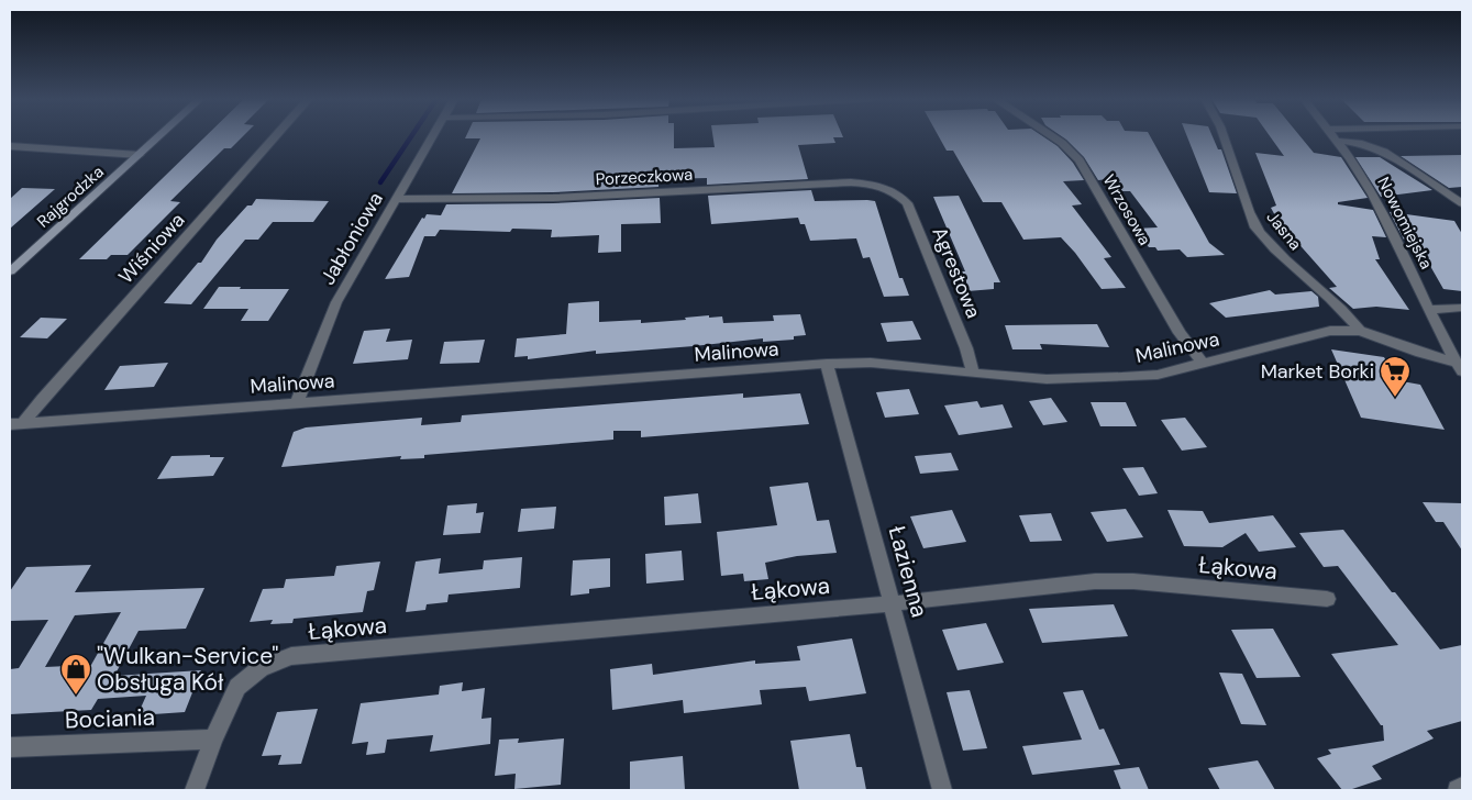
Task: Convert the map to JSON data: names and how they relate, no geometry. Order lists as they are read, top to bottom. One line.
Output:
{"streets":{"street":["Porzeczkowa","Rajgrodzka","Wrzosowa","Nowomiejska","Jasna","Jabłoniowa","Wiśniowa","Agrestowa","Malinowa","Łąkowa","Łazienna","Bociania"]},"crossings":[["Porzeczkowa","Jabłoniowa"],["Porzeczkowa","Agrestowa"],["Wrzosowa","Malinowa"],["Nowomiejska","Malinowa"],["Jasna","Malinowa"],["Jabłoniowa","Malinowa"],["Wiśniowa","Malinowa"],["Agrestowa","Malinowa"],["Malinowa","Łazienna"],["Łąkowa","Łazienna"],["Łąkowa","Bociania"]],"places":{"supermarket":["Market Borki"],"shop":["\"Wulkan-Service\" Obsługa Kół"]}}
